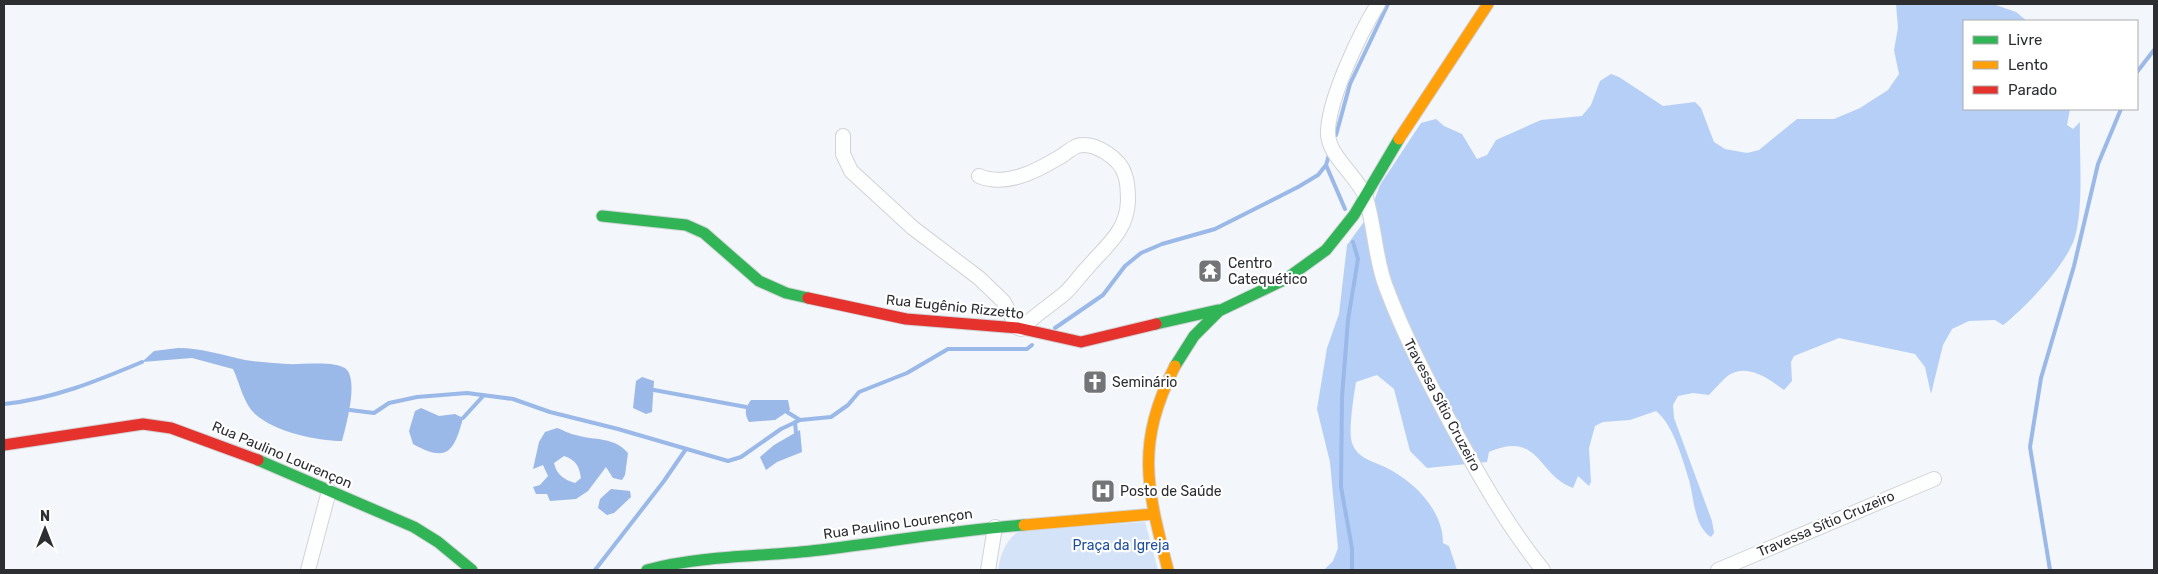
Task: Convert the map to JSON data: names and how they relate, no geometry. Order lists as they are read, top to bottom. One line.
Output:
{"streets":{"street":["Rua Eugênio Rizzetto","Travessa Sítio Cruzeiro","Rua Paulino Lourençon"]},"parks":["Praça da Igreja"],"places":{"temple":["Centro Catequético"],"church":["Seminário"],"hospital":["Posto de Saúde"]},"legend":["Livre","Lento","Parado"],"north":"top"}
